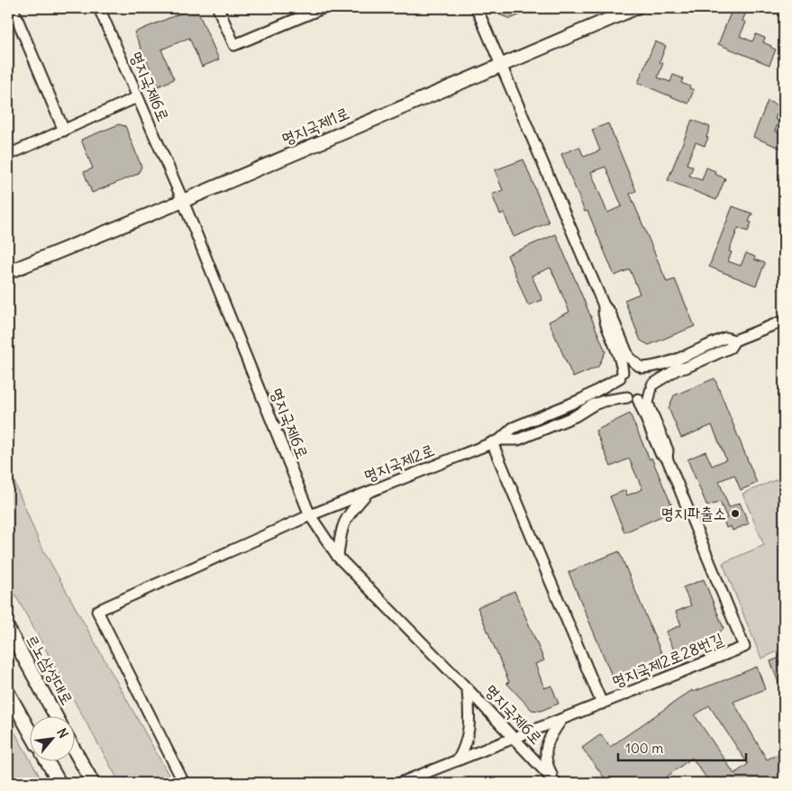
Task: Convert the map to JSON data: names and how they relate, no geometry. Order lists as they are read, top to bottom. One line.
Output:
{"streets":{"main road":["명지국제1로","르노삼성대로"],"street":["명지국제6로","명지국제2로","명지국제2로28번길"]},"crossings":[["명지국제6로","명지국제1로"],["명지국제6로","명지국제2로"],["명지국제6로","명지국제2로28번길"],["명지국제2로","명지국제2로28번길"]],"places":["명지파출소"],"scale_bar":"100 m","north":"top right"}
